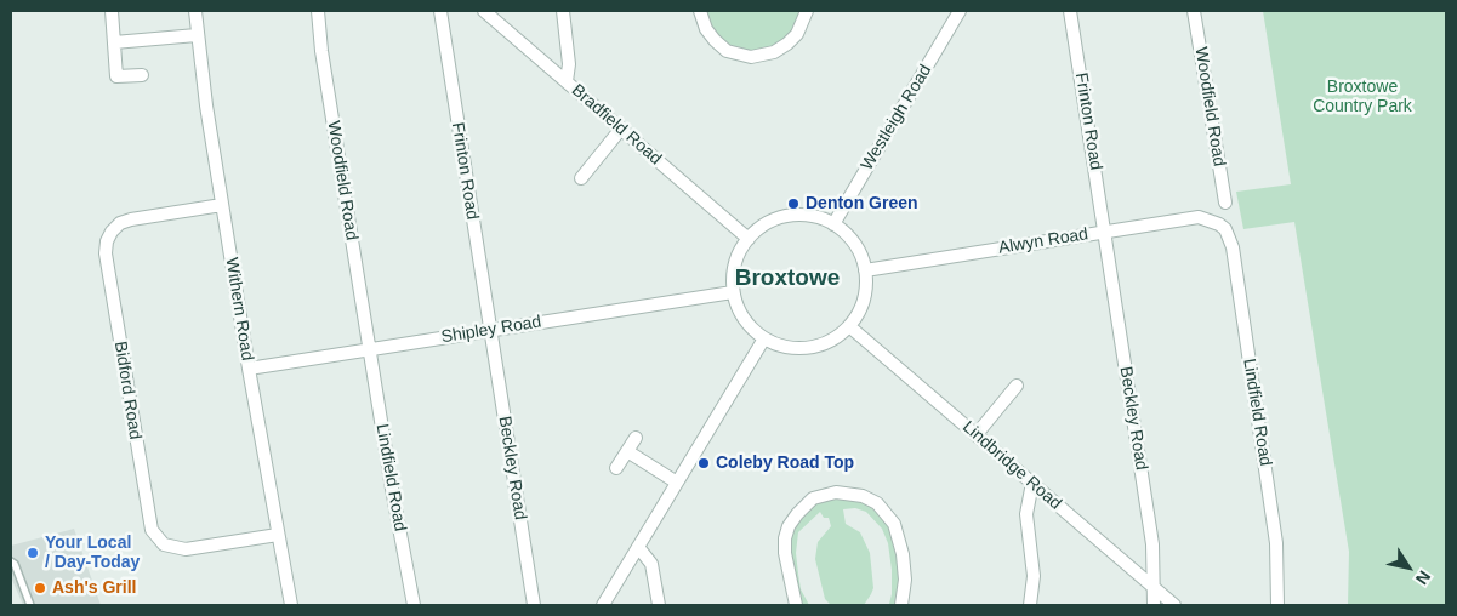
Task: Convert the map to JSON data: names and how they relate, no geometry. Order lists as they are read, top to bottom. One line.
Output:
{"streets":{"street":["Woodfield Road","Westleigh Road","Frinton Road","Bradfield Road","Alwyn Road","Withern Road","Shipley Road","Bidford Road","Lindfield Road","Beckley Road","Lindbridge Road"]},"crossings":[["Woodfield Road","Shipley Road"],["Woodfield Road","Lindfield Road"],["Westleigh Road","Bradfield Road"],["Westleigh Road","Alwyn Road"],["Westleigh Road","Shipley Road"],["Westleigh Road","Lindbridge Road"],["Frinton Road","Alwyn Road"],["Frinton Road","Shipley Road"],["Frinton Road","Beckley Road"],["Bradfield Road","Alwyn Road"],["Bradfield Road","Shipley Road"],["Bradfield Road","Lindbridge Road"],["Alwyn Road","Shipley Road"],["Alwyn Road","Lindfield Road"],["Alwyn Road","Beckley Road"],["Alwyn Road","Lindbridge Road"],["Withern Road","Shipley Road"],["Withern Road","Bidford Road"],["Shipley Road","Lindfield Road"],["Shipley Road","Beckley Road"],["Shipley Road","Lindbridge Road"],["Beckley Road","Lindbridge Road"]],"districts":["Broxtowe"],"parks":["Broxtowe Country Park"],"places":["Denton Green","Coleby Road Top","Your Local / Day-Today","Ash's Grill"],"north":"bottom right"}
